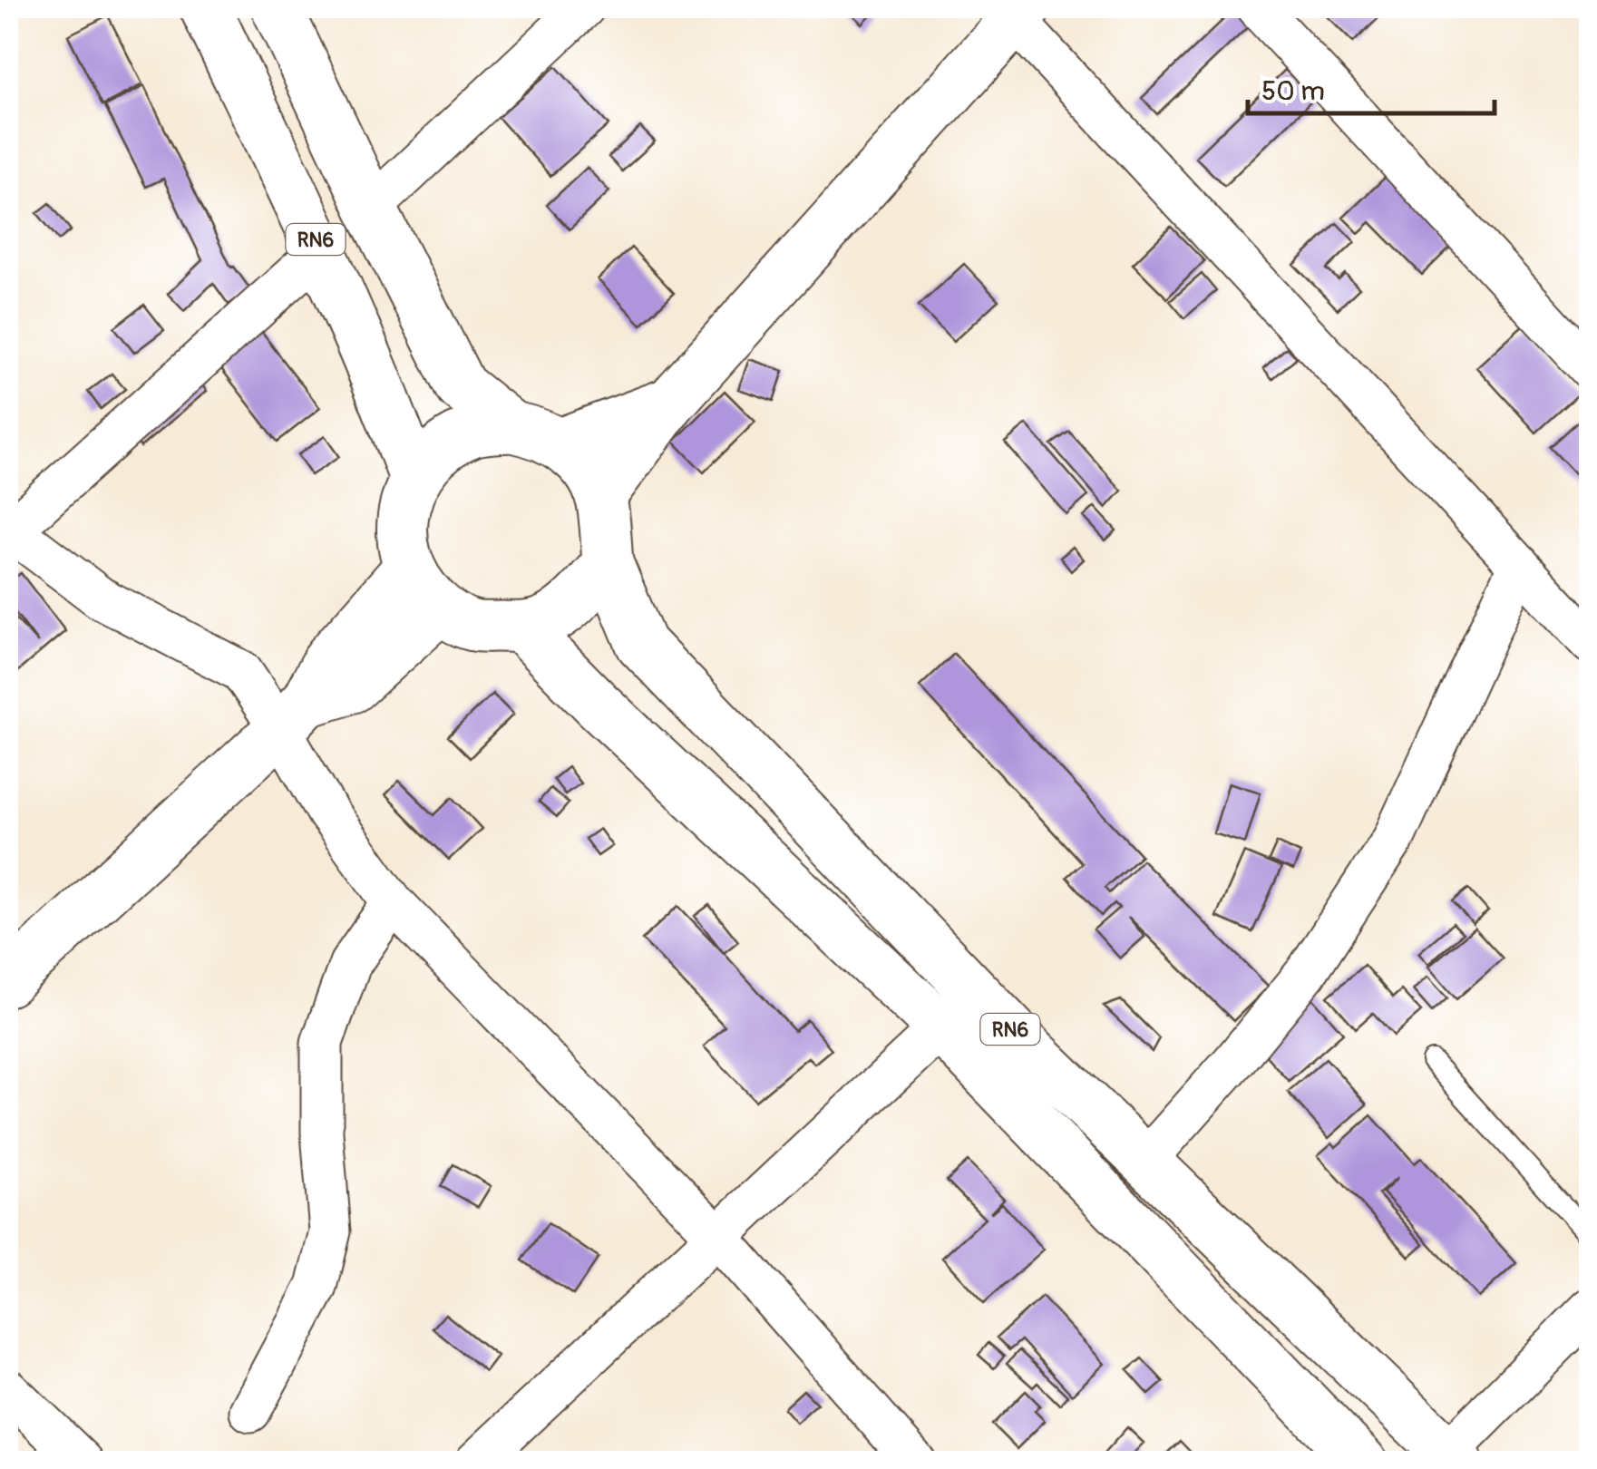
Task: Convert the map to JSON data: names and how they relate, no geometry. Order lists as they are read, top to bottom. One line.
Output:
{"streets":{"main road":["RN6"]},"scale_bar":"50 m"}
